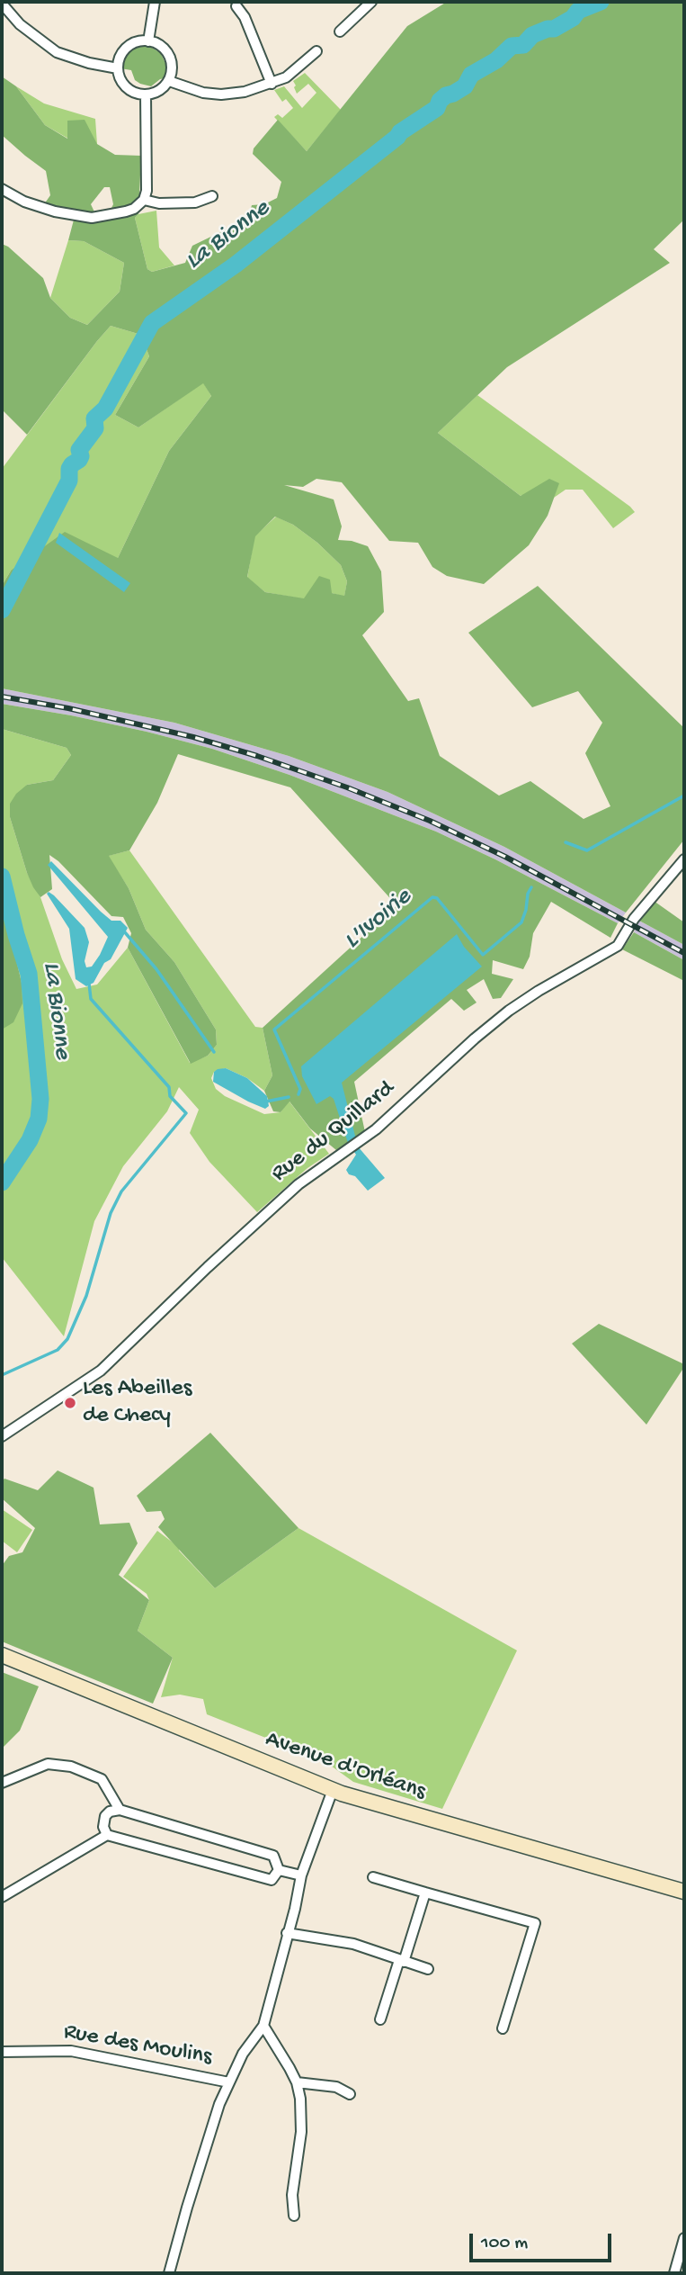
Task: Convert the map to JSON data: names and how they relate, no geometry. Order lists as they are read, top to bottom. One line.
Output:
{"streets":{"main road":["Avenue d'Orléans"],"street":["Rue du Quillard","Rue des Moulins"]},"water":["La Bionne","L'Ivoirie"],"places":["Les Abeilles de Checy"],"scale_bar":"100 m"}
